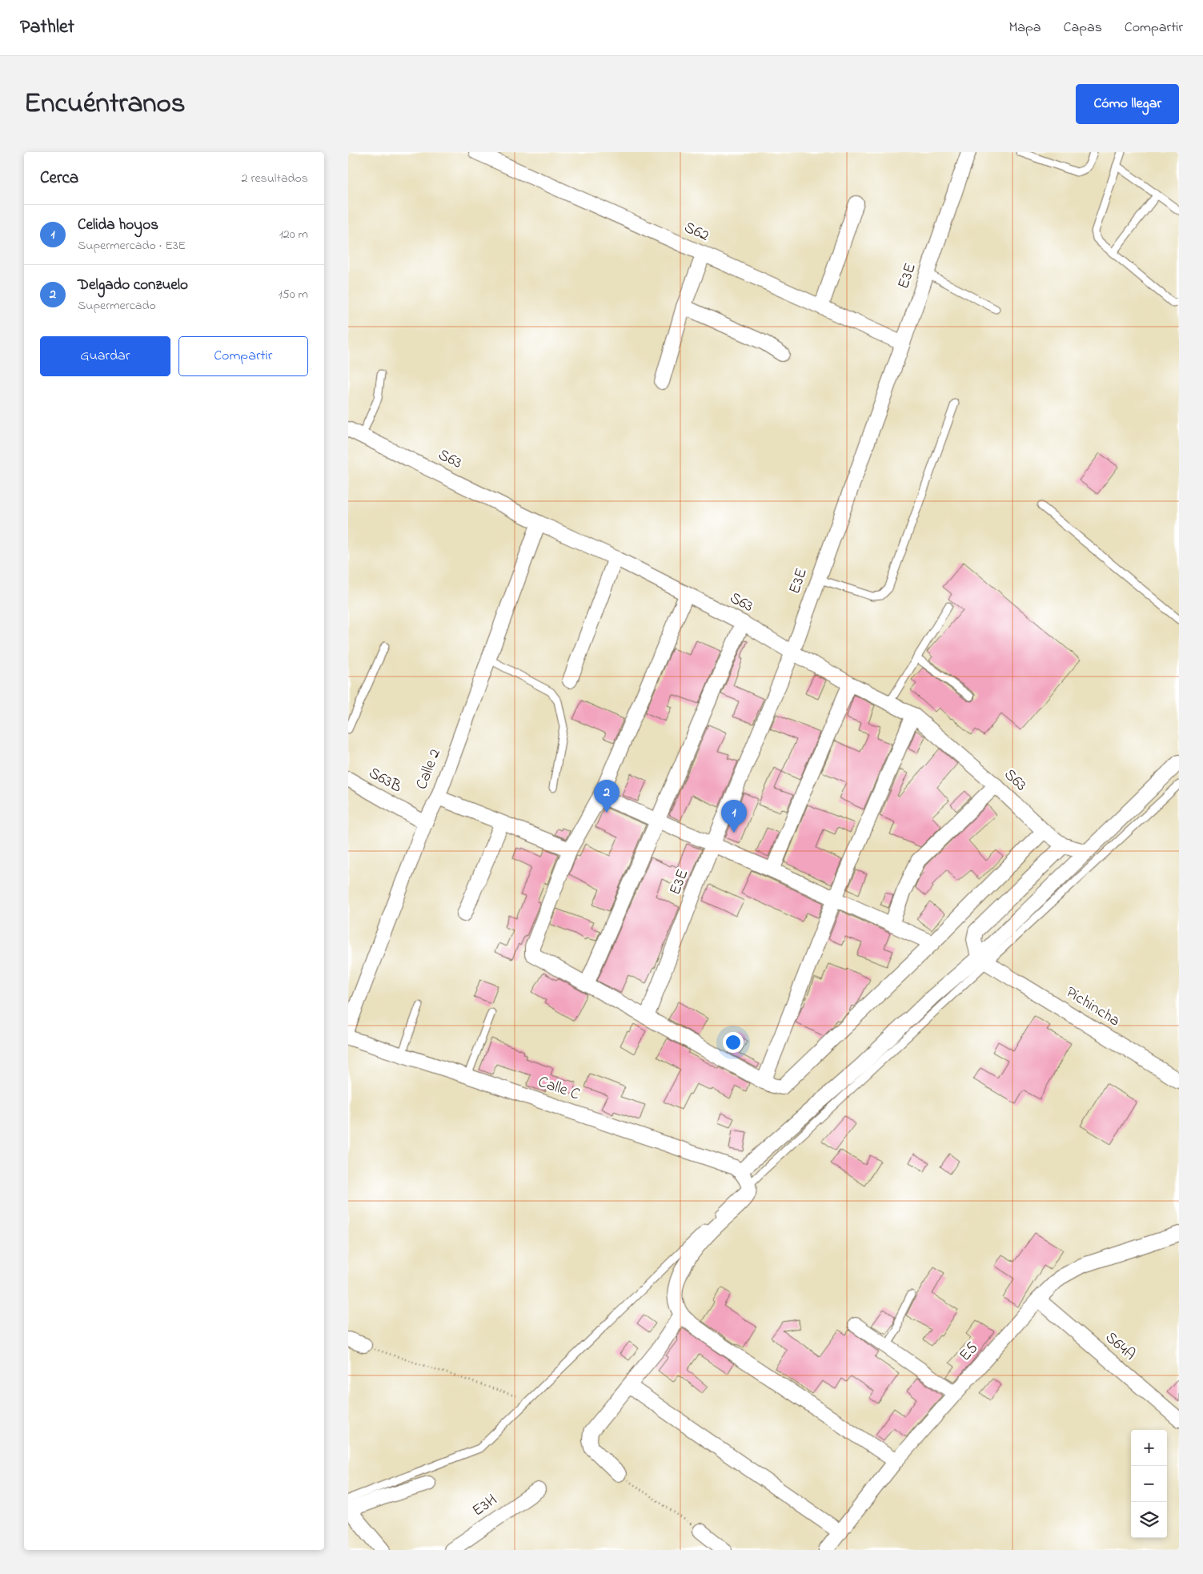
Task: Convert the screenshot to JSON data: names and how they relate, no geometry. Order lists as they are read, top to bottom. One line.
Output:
{"streets":{"street":["S62","E3E","S63","Calle 2","S63B","Pichincha","Calle C","S64A","E5","E3H"]},"crossings":[["S62","E3E"],["E3E","S63"],["S63","Calle 2"],["Calle 2","S63B"],["S64A","E5"]],"page":{"header":"Pathlet","nav":["Mapa","Capas","Compartir"],"title":"Encuéntranos","buttons":["Cómo llegar",["Guardar","Compartir"]],"heading":["Cerca","2 resultados"],"list":[{"mark":"1","name":"Celida hoyos","note":"Supermercado · E3E","value":"120 m"},{"mark":"2","name":"Delgado conzuelo","note":"Supermercado","value":"150 m"}],"pins":["2","1"],"map_buttons":["+","−"]}}
